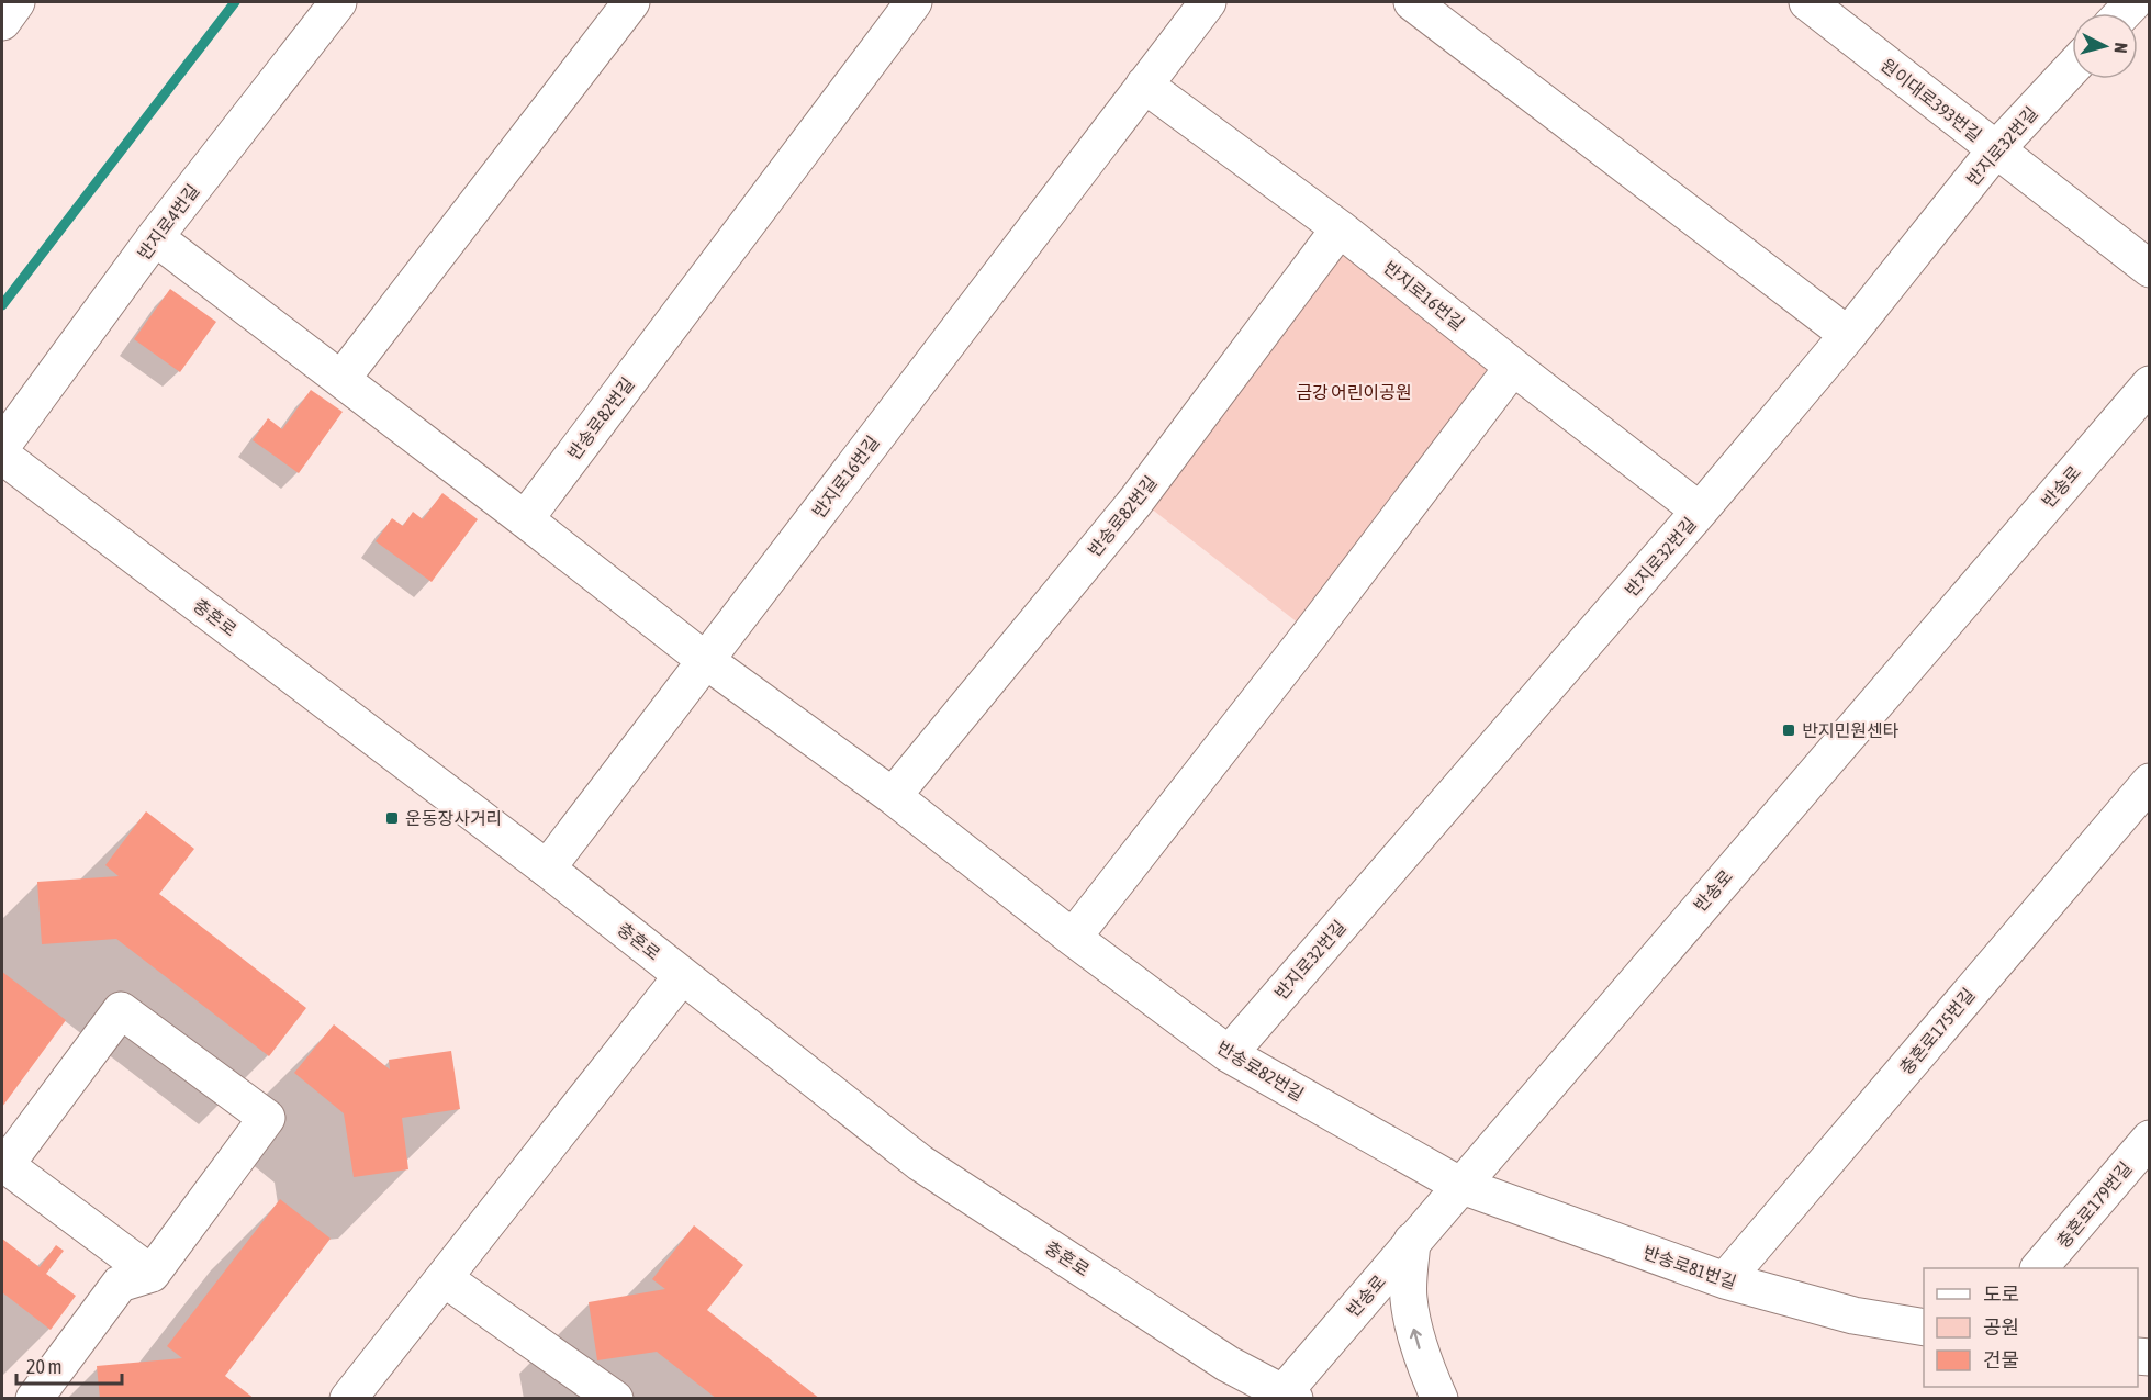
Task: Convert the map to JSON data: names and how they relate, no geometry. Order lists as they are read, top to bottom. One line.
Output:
{"streets":{"street":["원이대로393번길","반지로32번길","반지로4번길","반지로16번길","반송로82번길","반송로","충혼로","충혼로175번길","충혼로179번길","반송로81번길"]},"crossings":[["원이대로393번길","반지로32번길"],["반지로32번길","반지로16번길"],["반지로32번길","반송로82번길"],["반지로4번길","반송로82번길"],["반지로16번길","반송로82번길"],["반지로16번길","충혼로"],["반송로82번길","반송로"],["반송로82번길","반송로81번길"],["반송로","충혼로"],["반송로","반송로81번길"],["충혼로175번길","반송로81번길"]],"parks":["금강 어린이공원"],"places":{"transit":["반지민원센타","운동장사거리"]},"legend":["도로","공원","건물"],"scale_bar":"20 m","north":"right"}
